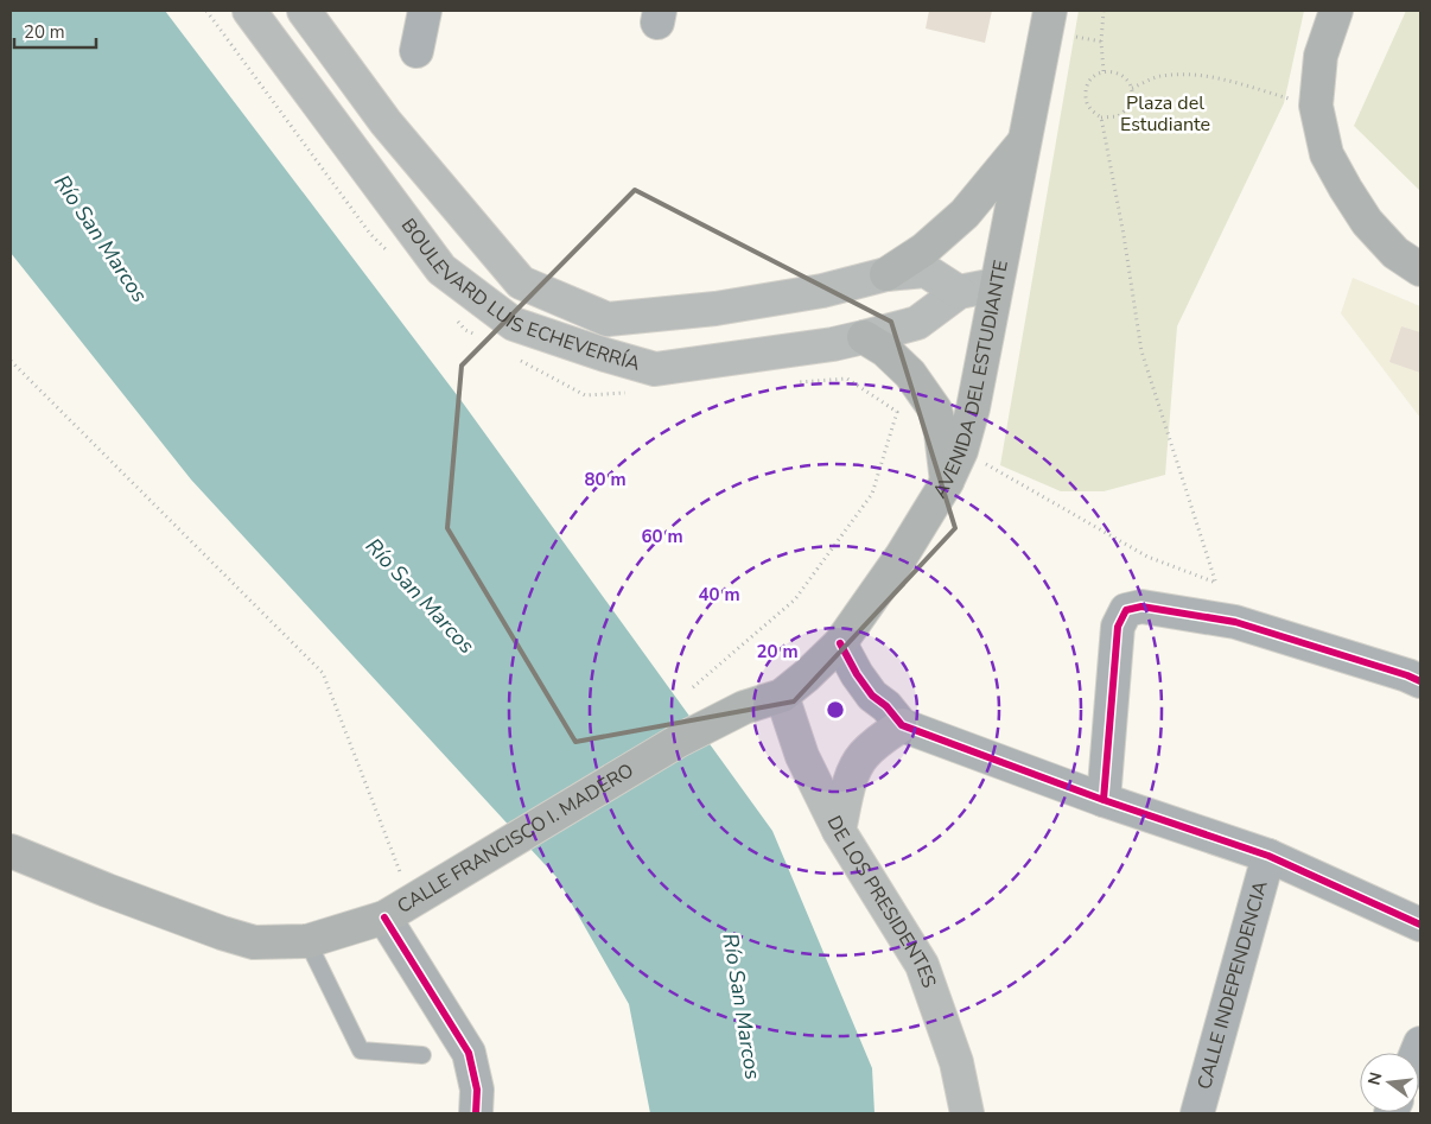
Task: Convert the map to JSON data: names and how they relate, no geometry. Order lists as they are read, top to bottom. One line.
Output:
{"streets":{"main road":["BOULEVARD LUIS ECHEVERRÍA","AVENIDA DEL ESTUDIANTE","CALLE FRANCISCO I. MADERO","DE LOS PRESIDENTES"],"street":["CALLE INDEPENDENCIA"]},"crossings":[["BOULEVARD LUIS ECHEVERRÍA","AVENIDA DEL ESTUDIANTE"],["AVENIDA DEL ESTUDIANTE","CALLE FRANCISCO I. MADERO"],["AVENIDA DEL ESTUDIANTE","DE LOS PRESIDENTES"],["CALLE FRANCISCO I. MADERO","DE LOS PRESIDENTES"]],"water":["Río San Marcos"],"parks":["Plaza del Estudiante"],"scale_bar":"20 m","north":"left","rings":["80 m","60 m","40 m","20 m"]}
